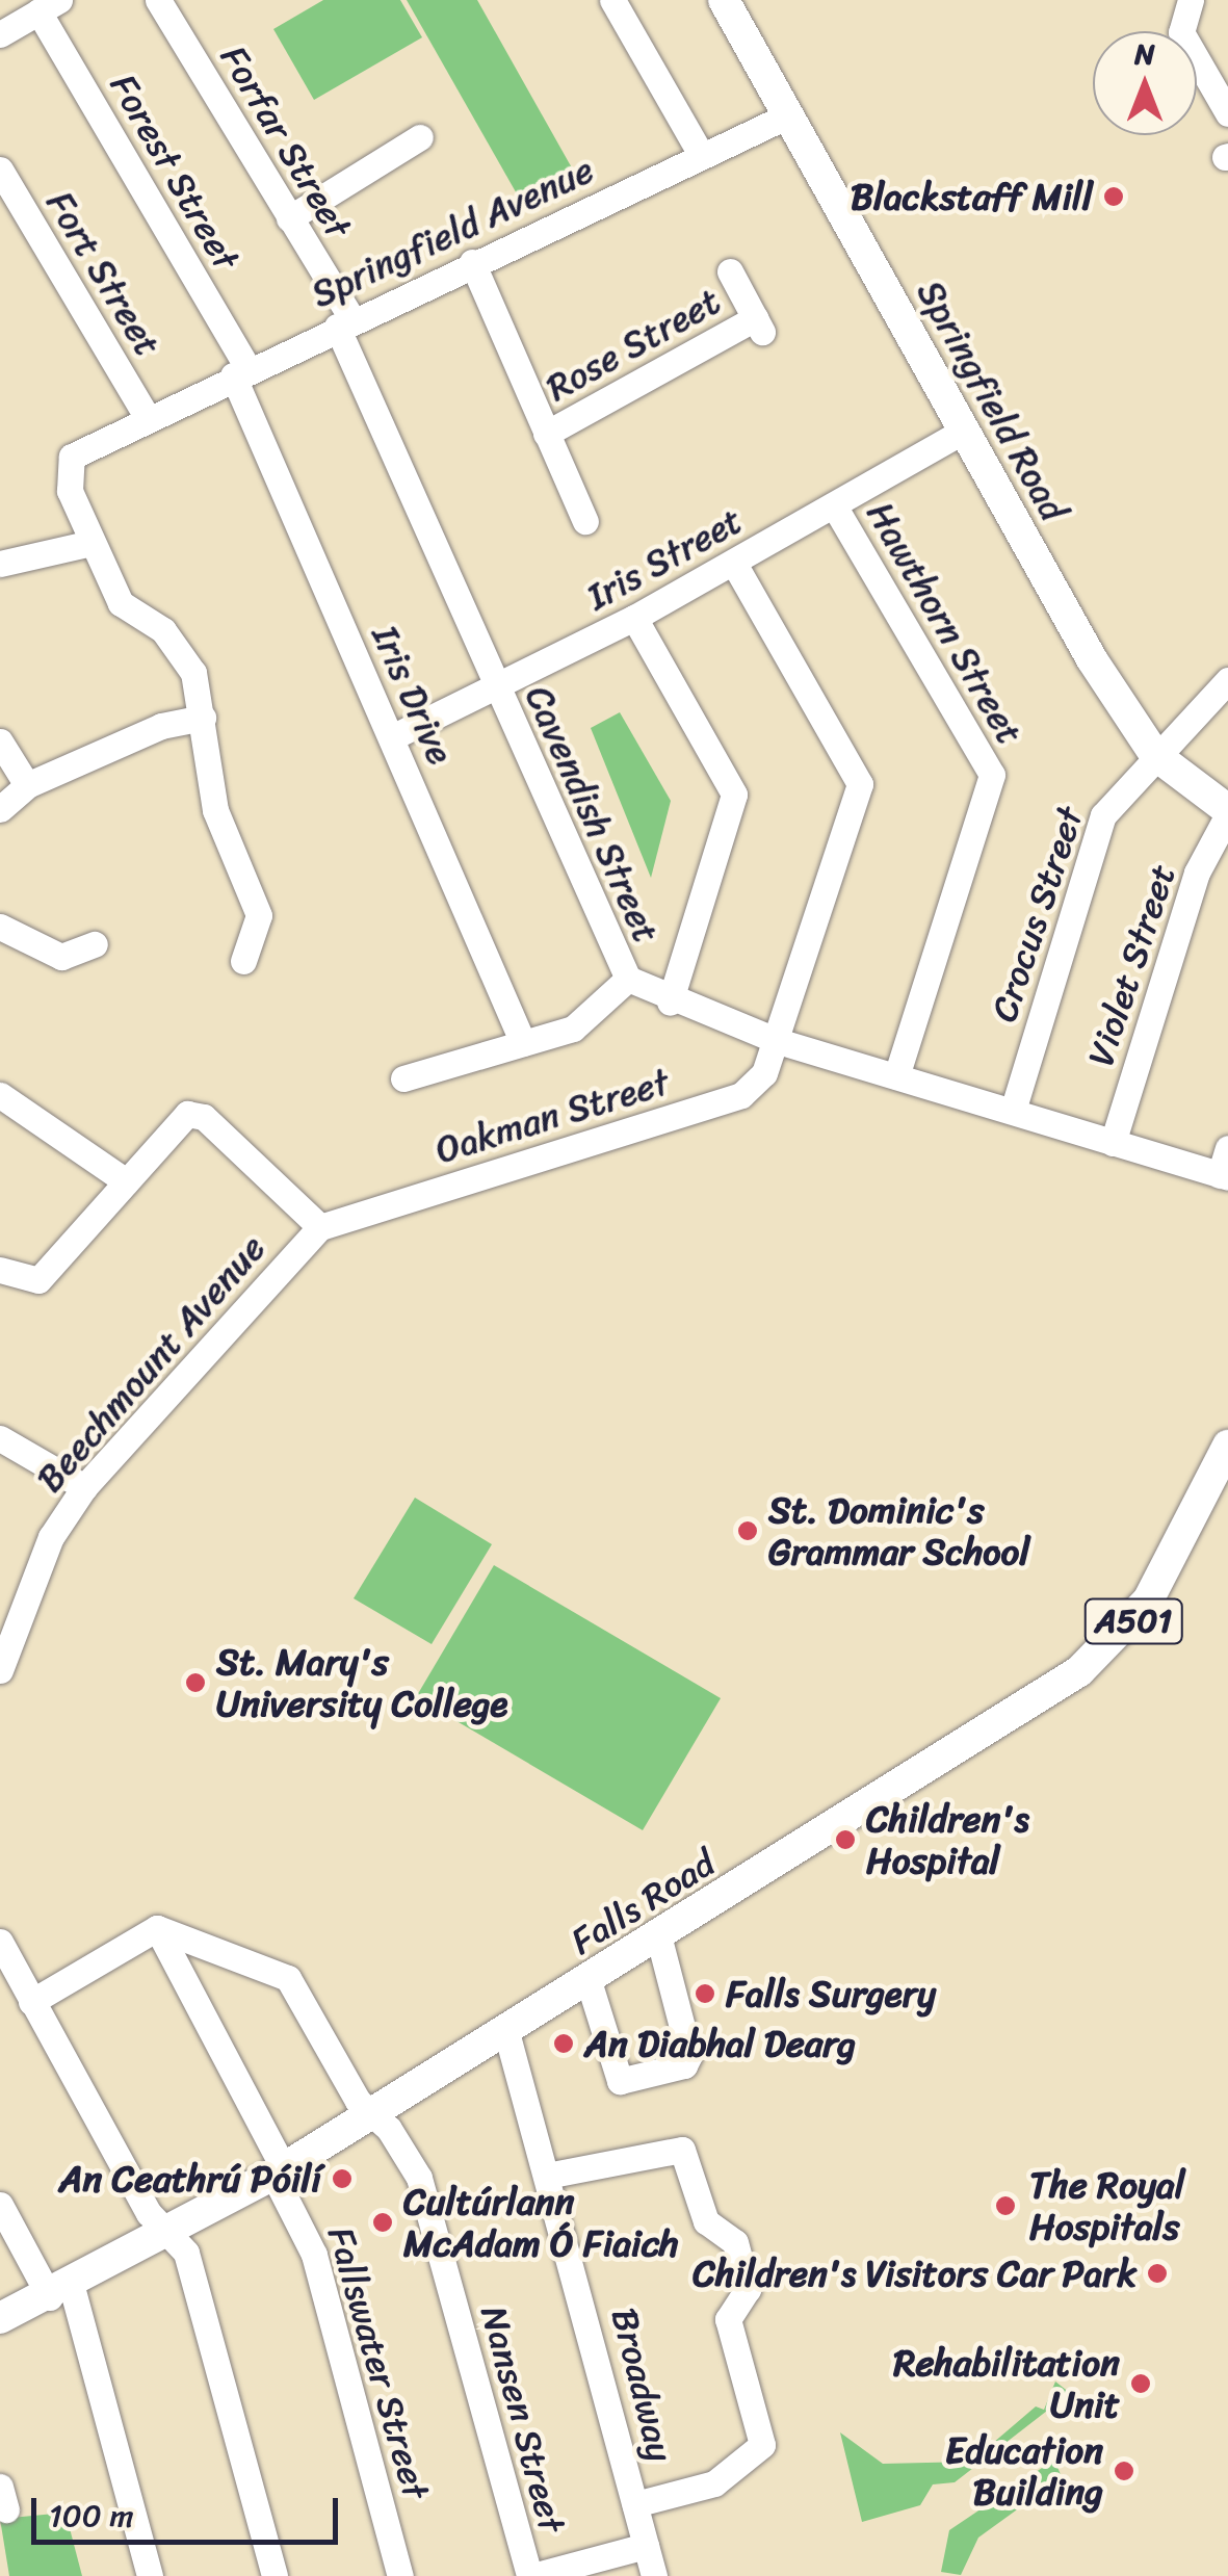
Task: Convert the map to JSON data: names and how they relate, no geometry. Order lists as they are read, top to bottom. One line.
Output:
{"streets":{"main road":["Springfield Road","A501","Falls Road"],"street":["Forfar Street","Forest Street","Springfield Avenue","Fort Street","Rose Street","Iris Street","Hawthorn Street","Iris Drive","Cavendish Street","Crocus Street","Violet Street","Oakman Street","Beechmount Avenue","Fallswater Street","Broadway","Nansen Street"]},"crossings":[["Forfar Street","Springfield Avenue"],["Forfar Street","Cavendish Street"],["Forest Street","Springfield Avenue"],["Forest Street","Iris Drive"],["Springfield Avenue","Fort Street"],["Springfield Avenue","Rose Street"],["Springfield Avenue","Springfield Road"],["Springfield Avenue","Iris Drive"],["Springfield Avenue","Cavendish Street"],["Springfield Road","Iris Street"],["Springfield Road","Crocus Street"],["Springfield Road","Violet Street"],["Iris Street","Hawthorn Street"],["Iris Street","Iris Drive"],["Iris Street","Cavendish Street"],["Iris Street","Oakman Street"],["Hawthorn Street","Cavendish Street"],["Cavendish Street","Crocus Street"],["Cavendish Street","Violet Street"],["Cavendish Street","Oakman Street"],["Oakman Street","Beechmount Avenue"],["Falls Road","Fallswater Street"],["Falls Road","Broadway"],["Falls Road","Nansen Street"],["Fallswater Street","Nansen Street"]],"places":["Blackstaff Mill","St. Dominic's Grammar School","St. Mary's University College","Children's Hospital","Falls Surgery","An Diabhal Dearg","An Ceathrú Póilí","The Royal Hospitals","Cultúrlann McAdam Ó Fiaich","Children's Visitors Car Park","Rehabilitation Unit","Education Building"],"scale_bar":"100 m","north":"top"}
